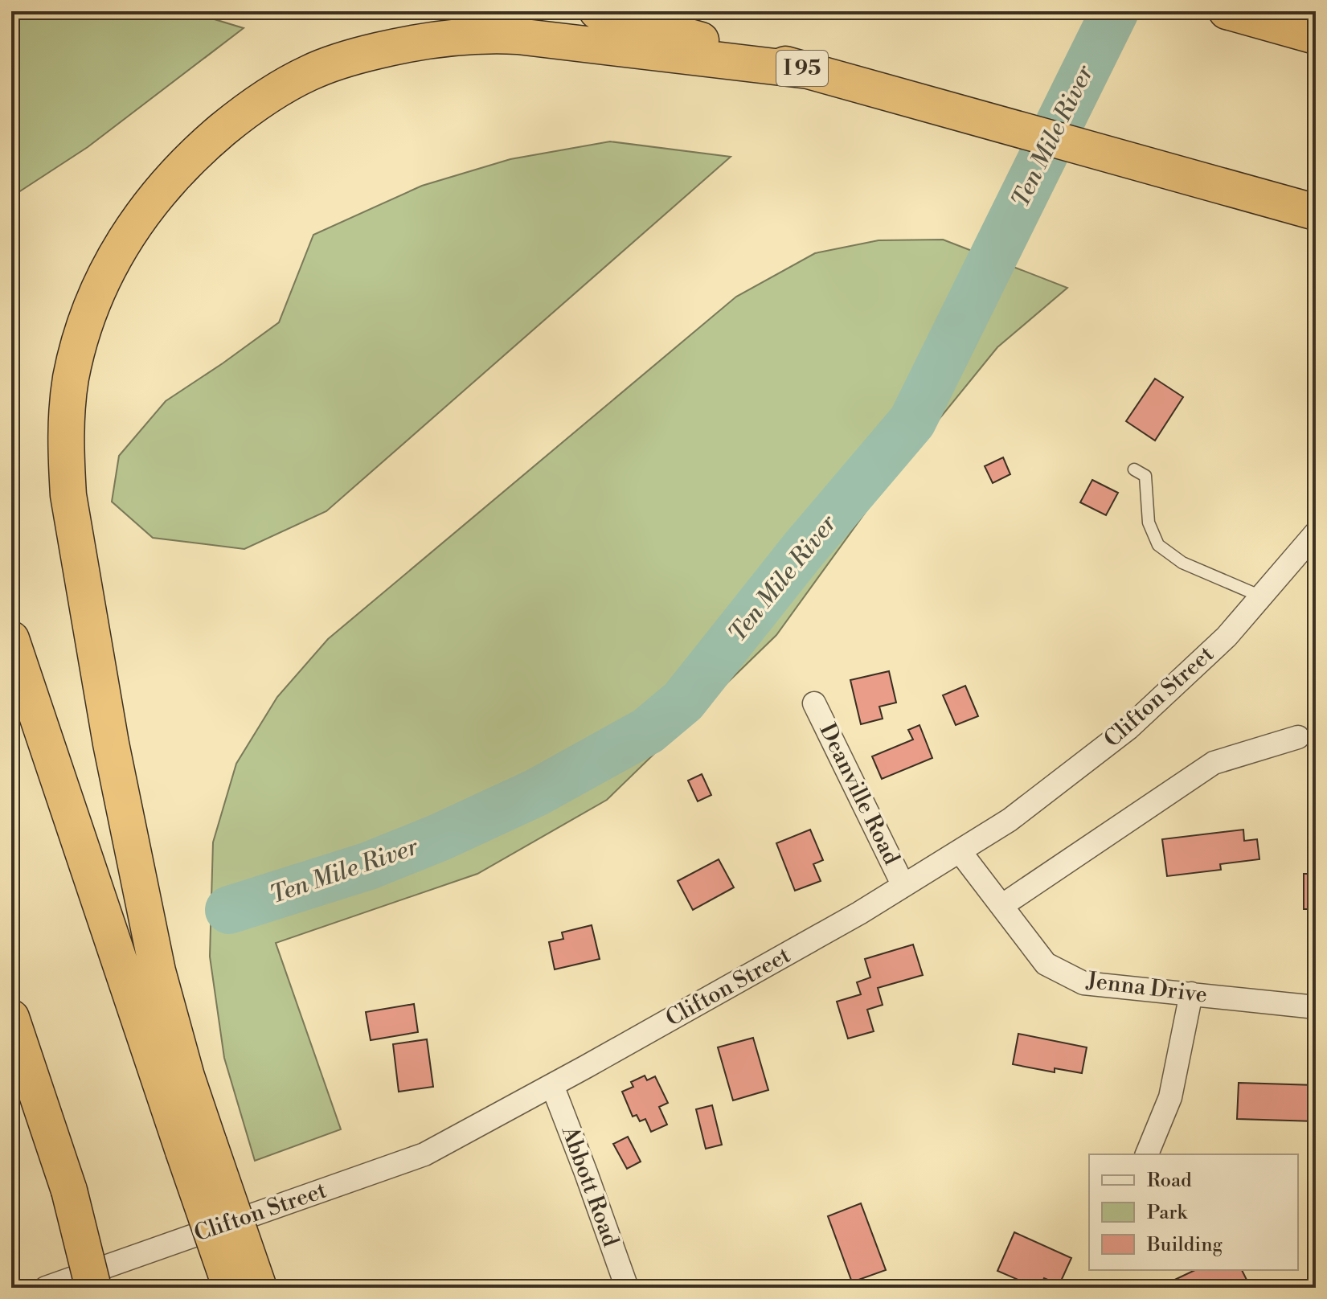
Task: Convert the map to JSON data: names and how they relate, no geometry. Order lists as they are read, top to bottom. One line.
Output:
{"streets":{"highway":["I 95"],"street":["Clifton Street","Deanville Road","Jenna Drive","Abbott Road"]},"crossings":[["Clifton Street","Deanville Road"],["Clifton Street","Jenna Drive"],["Clifton Street","Abbott Road"]],"water":["Ten Mile River"],"legend":["Road","Park","Building"]}
